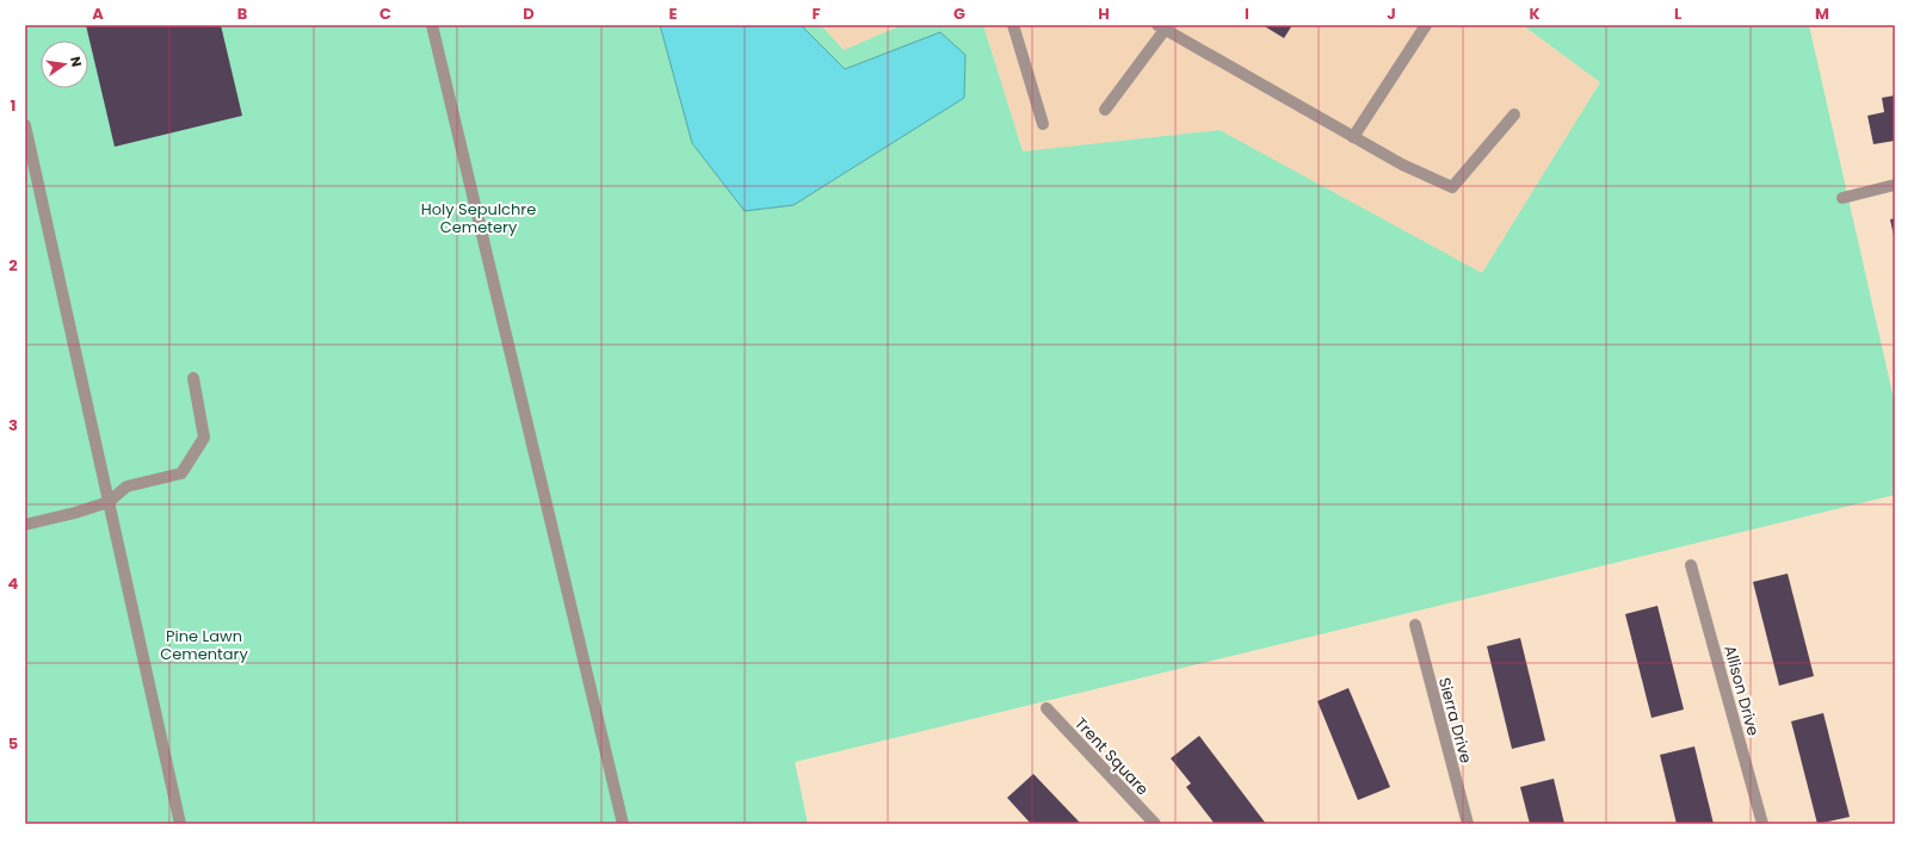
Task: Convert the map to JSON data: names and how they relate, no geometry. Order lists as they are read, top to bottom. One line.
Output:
{"streets":{"street":["Allison Drive","Sierra Drive","Trent Square"]},"parks":["Holy Sepulchre Cemetery","Pine Lawn Cementary"],"north":"right","grid":{"columns":["A","B","C","D","E","F","G","H","I","J","K","L","M"],"rows":["1","2","3","4","5"]}}
